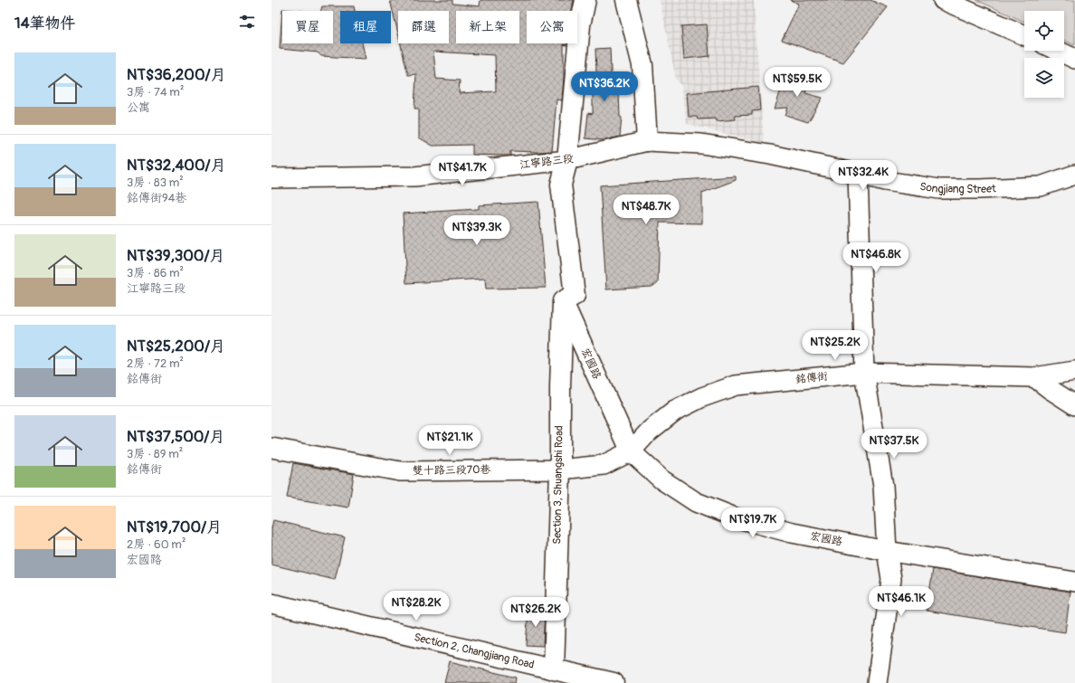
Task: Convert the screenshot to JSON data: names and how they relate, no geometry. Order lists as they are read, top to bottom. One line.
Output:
{"streets":{"street":["江寧路三段","Songjiang Street","宏國路","銘傳街","雙十路三段70巷","Section 3, Shuangshi Road","Section 2, Changjiang Road"]},"crossings":[["江寧路三段","Songjiang Street"],["宏國路","銘傳街"],["宏國路","雙十路三段70巷"],["宏國路","Section 3, Shuangshi Road"],["銘傳街","雙十路三段70巷"],["雙十路三段70巷","Section 3, Shuangshi Road"],["Section 3, Shuangshi Road","Section 2, Changjiang Road"]],"page":{"heading":"14筆物件","chip":["買屋","租屋","篩選","新上架","公寓"],"list":[{"name":"NT$36,200/月","note":"3房 · 74 m² · 公寓"},{"name":"NT$32,400/月","note":"3房 · 83 m² · 銘傳街94巷"},{"name":"NT$39,300/月","note":"3房 · 86 m² · 江寧路三段"},{"name":"NT$25,200/月","note":"2房 · 72 m² · 銘傳街"},{"name":"NT$37,500/月","note":"3房 · 89 m² · 銘傳街"},{"name":"NT$19,700/月","note":"2房 · 60 m² · 宏國路"}],"price":["NT$59.5K","NT$36.2K","NT$41.7K","NT$32.4K","NT$48.7K","NT$39.3K","NT$46.8K","NT$25.2K","NT$21.1K","NT$37.5K","NT$19.7K","NT$46.1K","NT$28.2K","NT$26.2K"]}}
